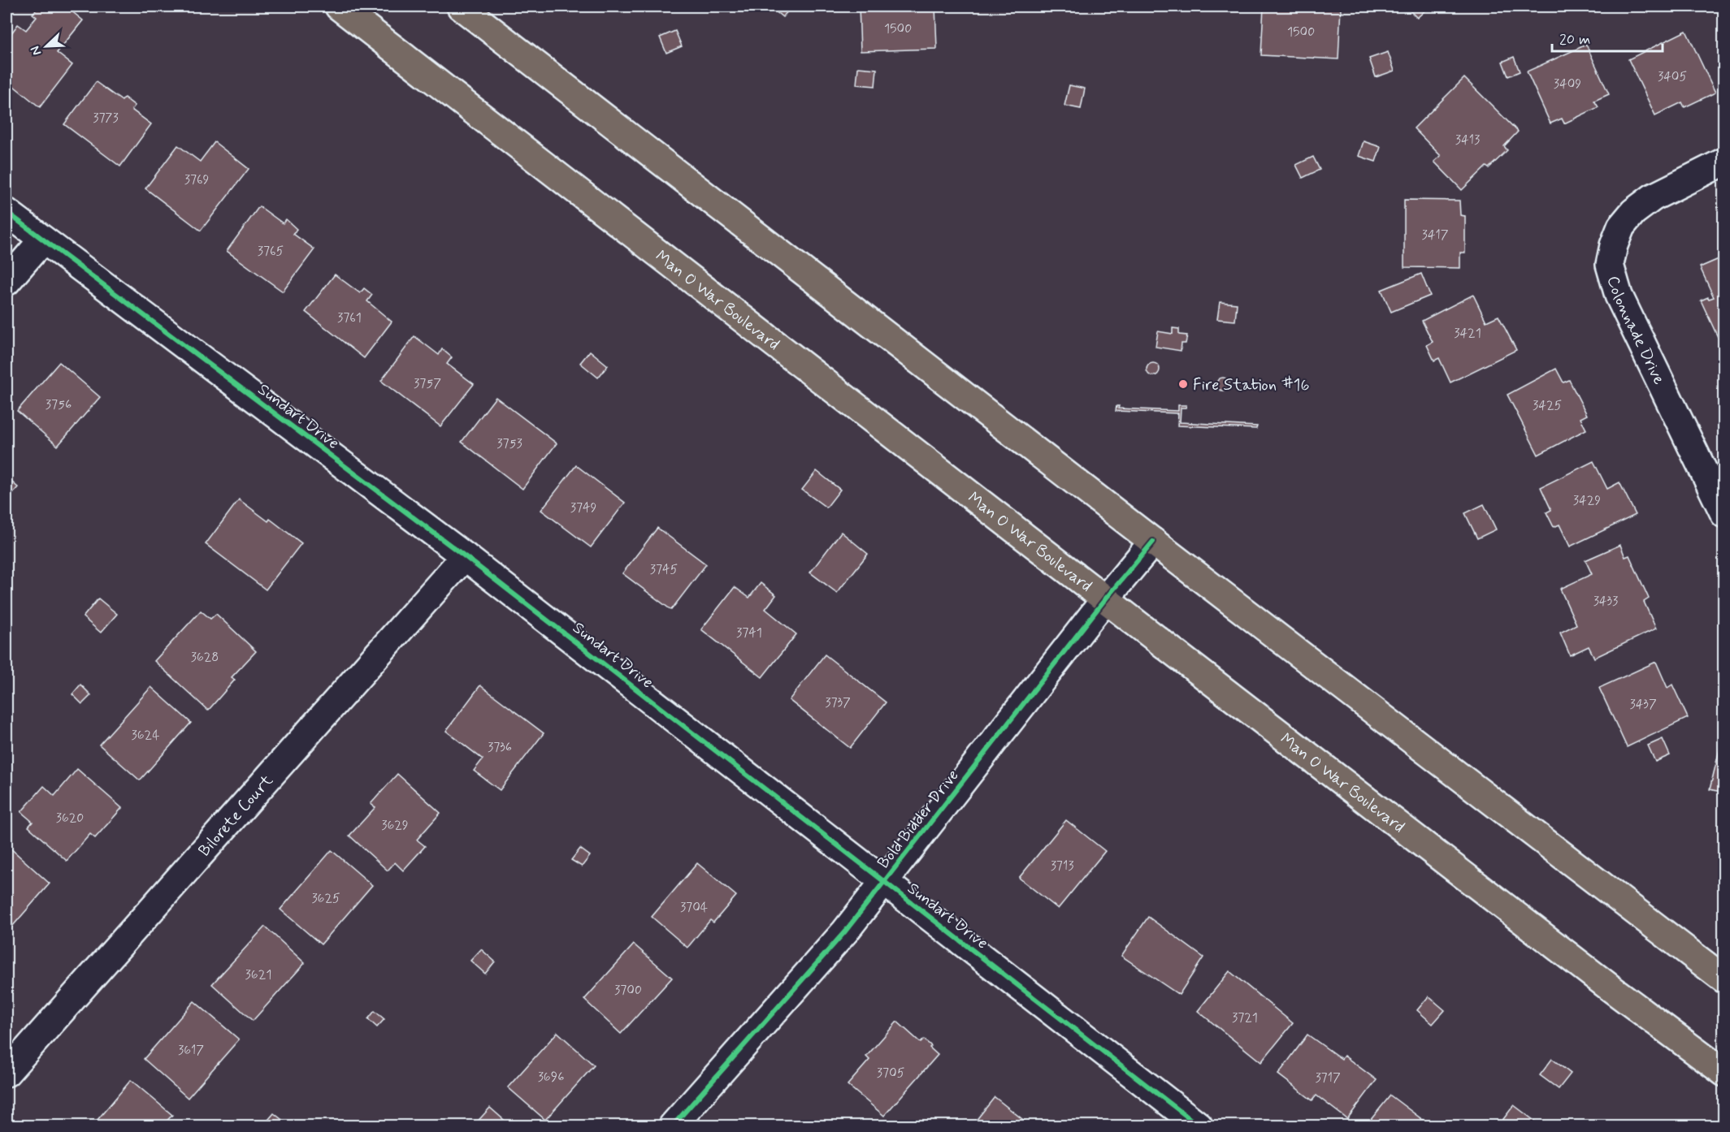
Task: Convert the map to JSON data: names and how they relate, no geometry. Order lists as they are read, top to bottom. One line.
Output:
{"streets":{"main road":["Man O War Boulevard"],"street":["Colonnade Drive","Sundart Drive","Bilorete Court","Bold Bidder Drive"]},"crossings":[["Man O War Boulevard","Bold Bidder Drive"],["Sundart Drive","Bilorete Court"],["Sundart Drive","Bold Bidder Drive"]],"places":["Fire Station #16"],"house_numbers":["1500","1500","3405","3409","3773","3413","3769","3417","3765","3761","3421","3757","3756","3425","3753","3429","3749","3745","3433","3741","3628","3737","3437","3624","3736","3620","3629","3713","3625","3704","3621","3700","3721","3617","3705","3696","3717"],"scale_bar":"20 m","north":"bottom left"}
